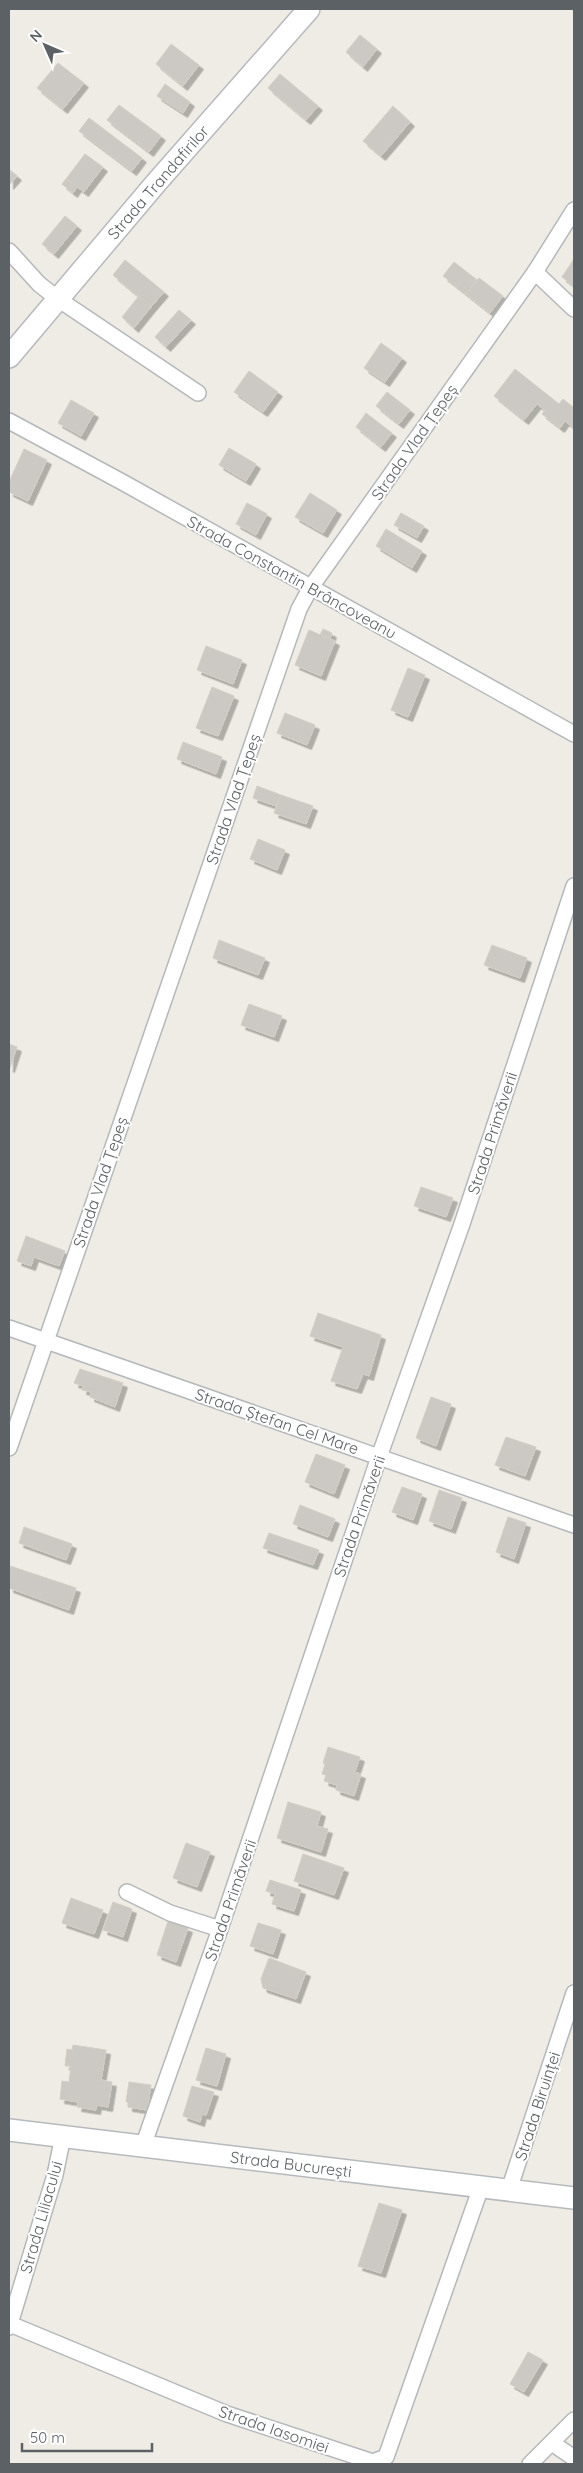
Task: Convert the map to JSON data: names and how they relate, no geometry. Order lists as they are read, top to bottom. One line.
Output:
{"streets":{"main road":["Strada Trandafirilor","Strada București"],"street":["Strada Vlad Țepeș","Strada Constantin Brâncoveanu","Strada Primăverii","Strada Ștefan Cel Mare","Strada Biruinței","Strada Liliacului","Strada Iasomiei"]},"crossings":[["Strada Vlad Țepeș","Strada Constantin Brâncoveanu"],["Strada Vlad Țepeș","Strada Ștefan Cel Mare"],["Strada Primăverii","Strada Ștefan Cel Mare"],["Strada Primăverii","Strada București"],["Strada Biruinței","Strada București"],["Strada București","Strada Liliacului"],["Strada București","Strada Iasomiei"],["Strada Liliacului","Strada Iasomiei"]],"scale_bar":"50 m","north":"top left"}
